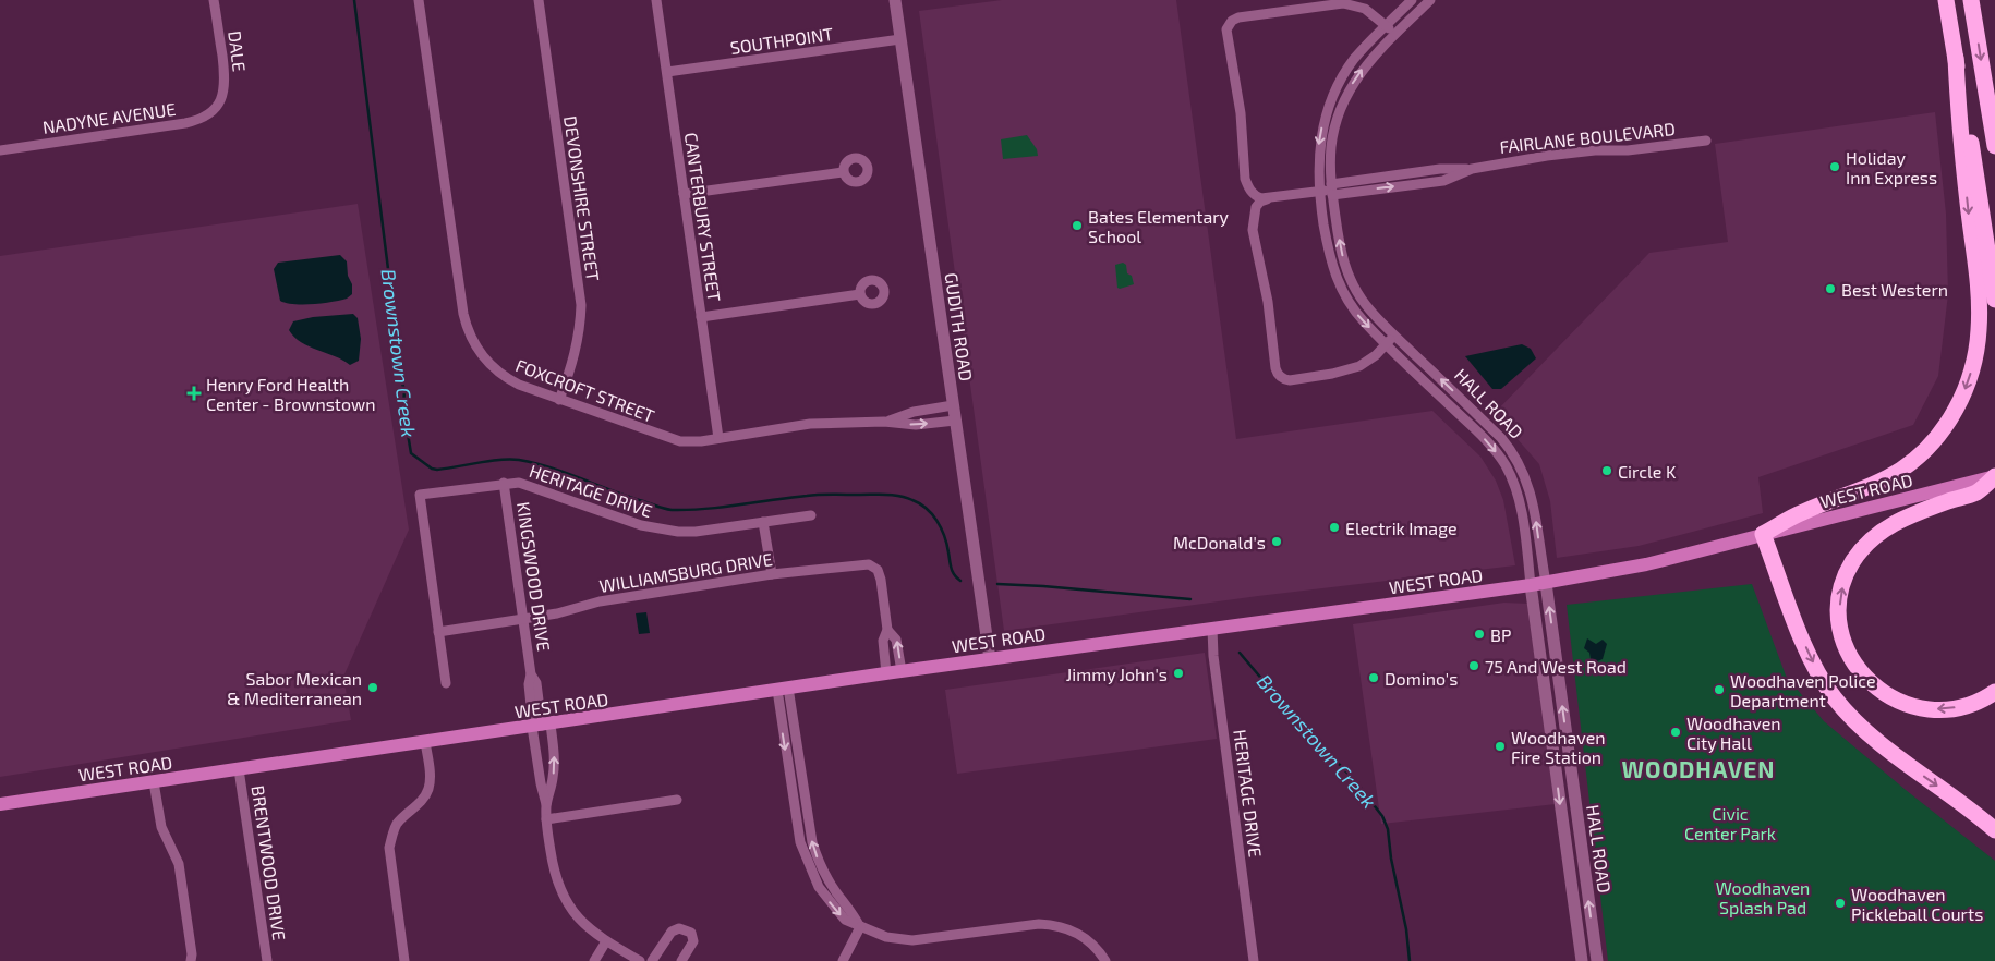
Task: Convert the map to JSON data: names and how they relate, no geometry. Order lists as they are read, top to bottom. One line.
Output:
{"streets":{"main road":["WEST ROAD"],"street":["SOUTHPOINT","DALE","NADYNE AVENUE","FAIRLANE BOULEVARD","DEVONSHIRE STREET","CANTERBURY STREET","GUDITH ROAD","FOXCROFT STREET","HALL ROAD","HERITAGE DRIVE","WILLIAMSBURG DRIVE","KINGSWOOD DRIVE","BRENTWOOD DRIVE"]},"crossings":[["SOUTHPOINT","CANTERBURY STREET"],["SOUTHPOINT","GUDITH ROAD"],["DALE","NADYNE AVENUE"],["FAIRLANE BOULEVARD","HALL ROAD"],["DEVONSHIRE STREET","FOXCROFT STREET"],["CANTERBURY STREET","FOXCROFT STREET"],["GUDITH ROAD","FOXCROFT STREET"],["GUDITH ROAD","WEST ROAD"],["HALL ROAD","WEST ROAD"],["HERITAGE DRIVE","WEST ROAD"],["HERITAGE DRIVE","WILLIAMSBURG DRIVE"],["HERITAGE DRIVE","KINGSWOOD DRIVE"],["WEST ROAD","WILLIAMSBURG DRIVE"],["WEST ROAD","KINGSWOOD DRIVE"],["WEST ROAD","BRENTWOOD DRIVE"],["WILLIAMSBURG DRIVE","KINGSWOOD DRIVE"]],"districts":["WOODHAVEN"],"water":["Brownstown Creek"],"parks":["Civic Center Park","Woodhaven Splash Pad"],"places":{"other":["Holiday Inn Express","Bates Elementary School","Best Western","Circle K","Electrik Image","McDonald's","BP","75 And West Road","Jimmy John's","Domino's","Sabor Mexican & Mediterranean","Woodhaven Police Department","Woodhaven City Hall","Woodhaven Fire Station","Woodhaven Pickleball Courts"],"health":["Henry Ford Health Center - Brownstown"]}}
